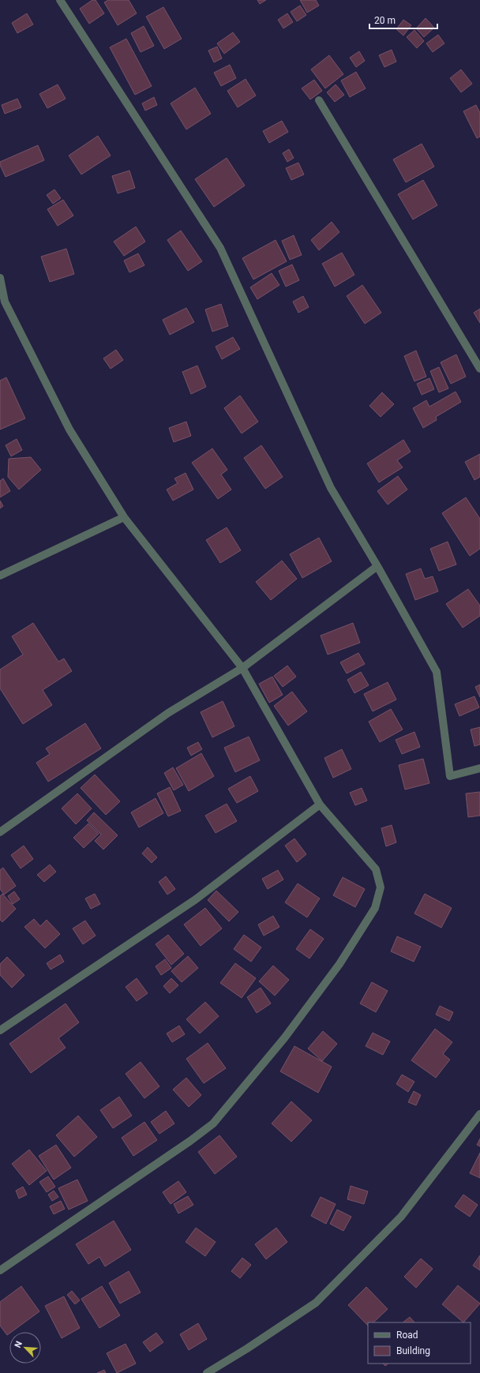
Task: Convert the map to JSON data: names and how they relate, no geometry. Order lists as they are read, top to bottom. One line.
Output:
{"legend":["Road","Building"],"scale_bar":"20 m","north":"top left"}
